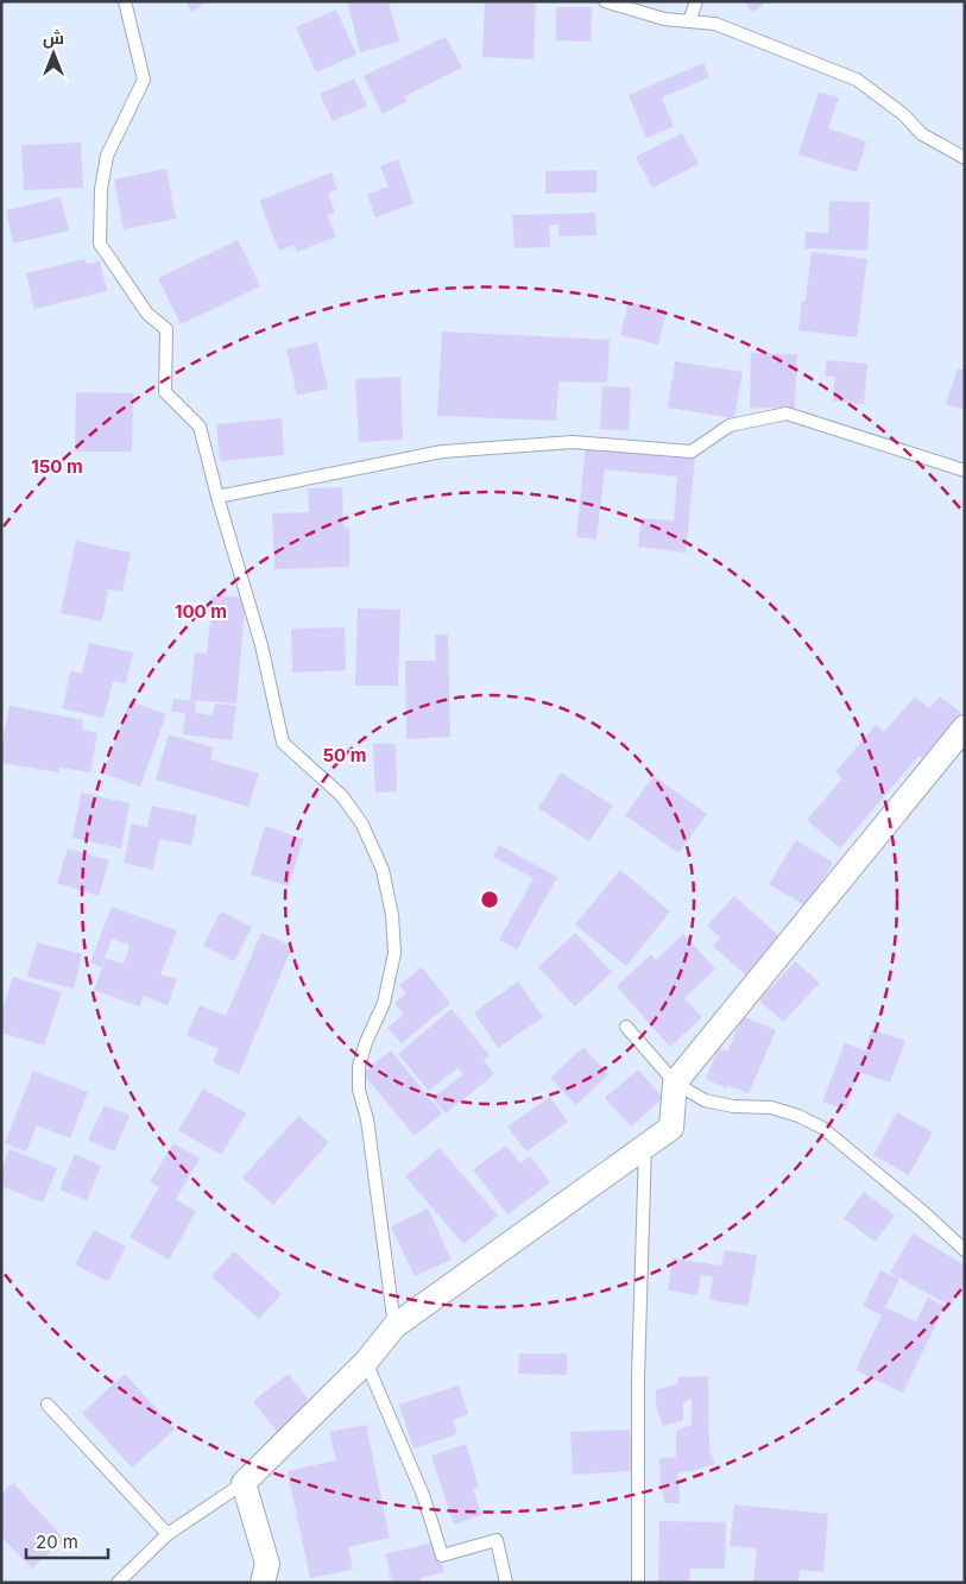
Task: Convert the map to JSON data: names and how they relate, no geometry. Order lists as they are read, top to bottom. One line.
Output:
{"scale_bar":"20 m","north":"top","rings":["150 m","100 m","50 m"]}
